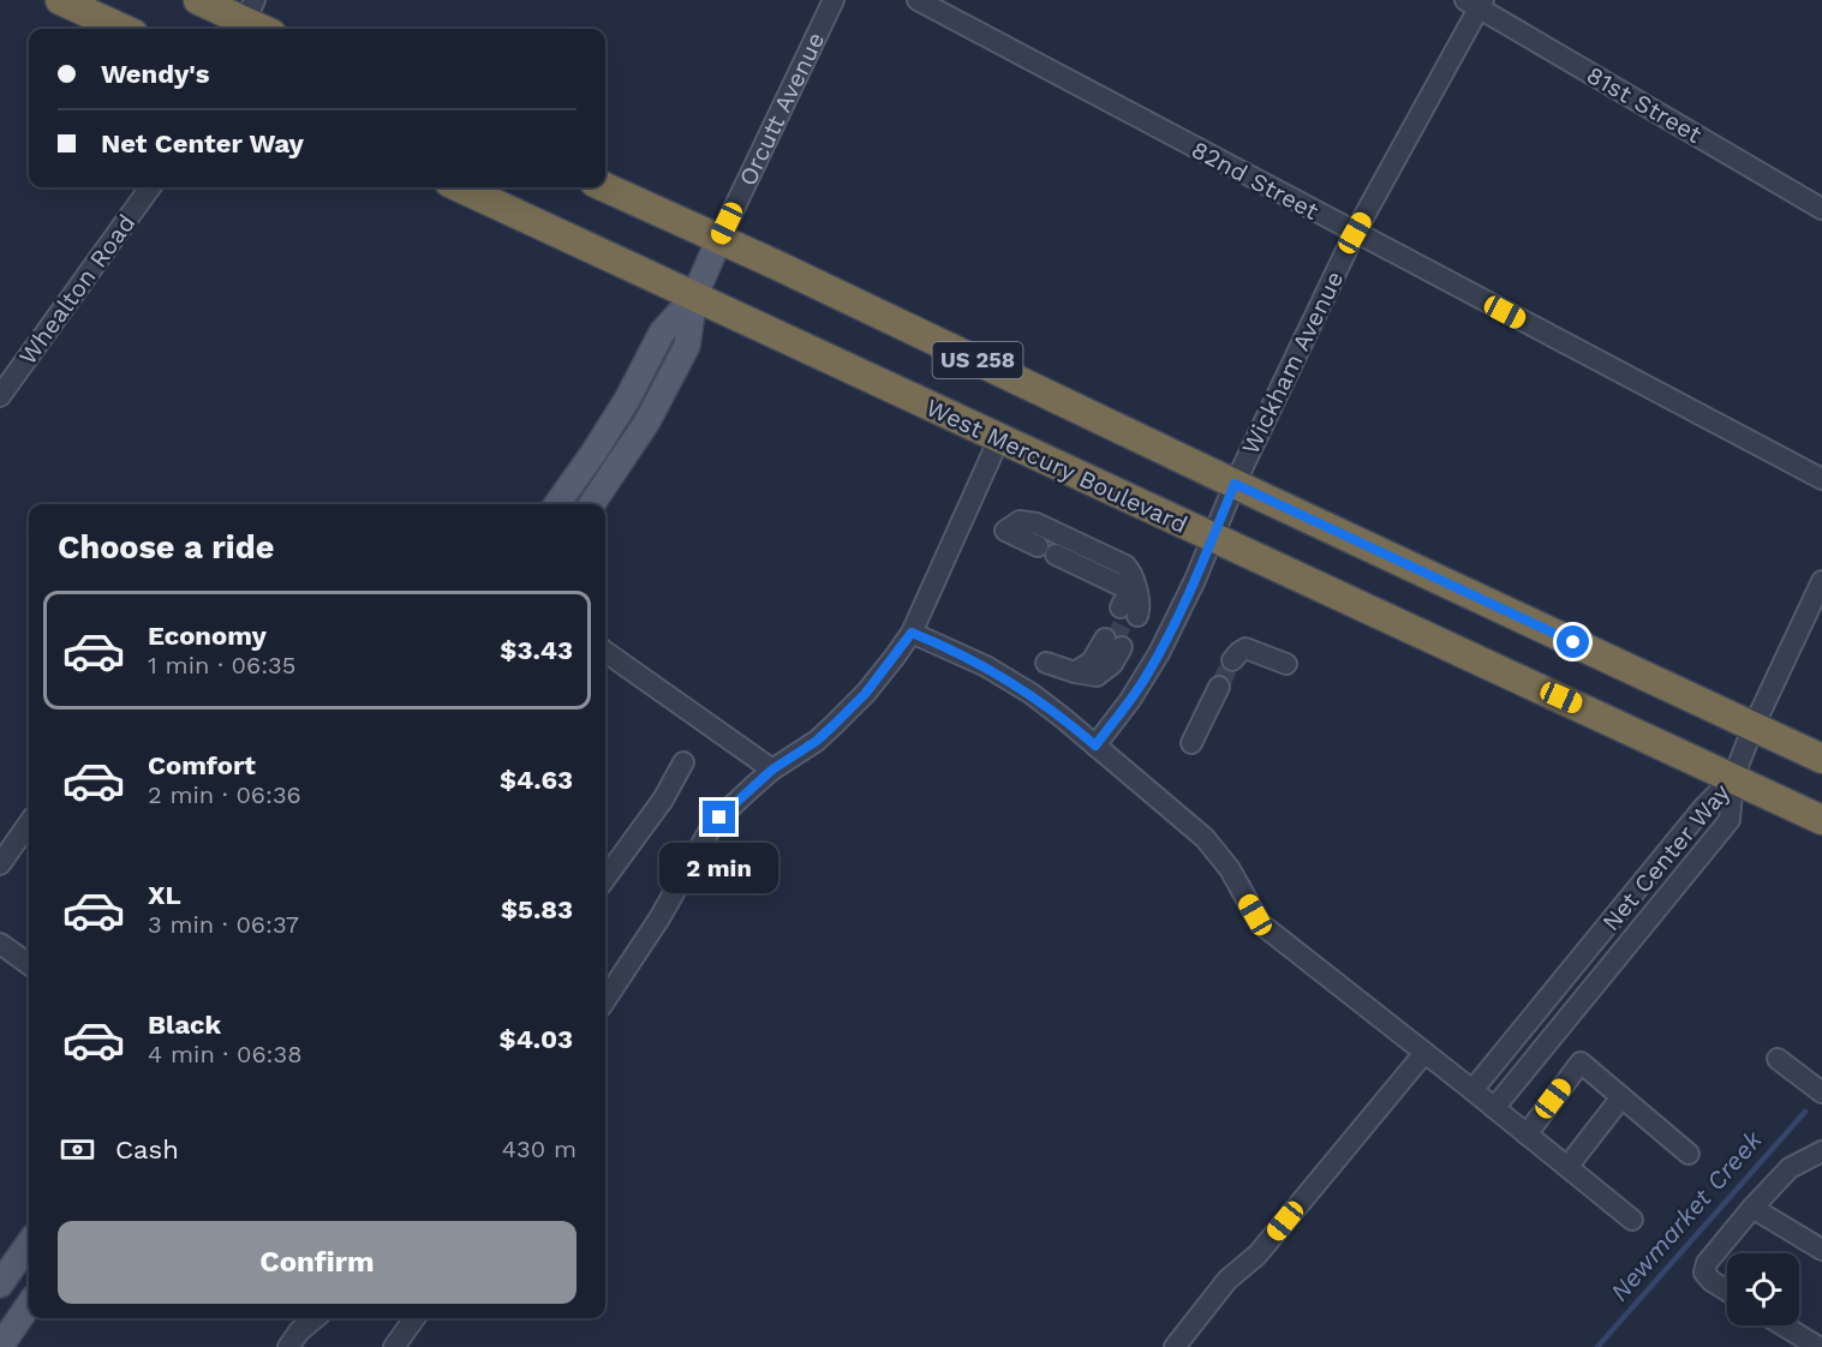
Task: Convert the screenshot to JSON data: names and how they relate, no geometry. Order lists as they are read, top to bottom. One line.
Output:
{"streets":{"highway":["US 258","West Mercury Boulevard"],"main road":["Orcutt Avenue"],"street":["81st Street","82nd Street","Whealton Road","Wickham Avenue","Net Center Way"]},"crossings":[["81st Street","Wickham Avenue"],["Orcutt Avenue","US 258"],["Orcutt Avenue","West Mercury Boulevard"],["82nd Street","Wickham Avenue"],["US 258","Wickham Avenue"],["Wickham Avenue","West Mercury Boulevard"],["West Mercury Boulevard","Net Center Way"]],"water":["Newmarket Creek"],"page":{"banner":["Wendy's","Net Center Way"],"heading":"Choose a ride","list":[{"name":"Economy","note":"1 min · 06:35","value":"$3.43"},{"name":"Comfort","note":"2 min · 06:36","value":"$4.63"},{"name":"XL","note":"3 min · 06:37","value":"$5.83"},{"name":"Black","note":"4 min · 06:38","value":"$4.03"}],"bubble":"2 min","pay":["Cash","430 m"],"buttons":"Confirm"}}
